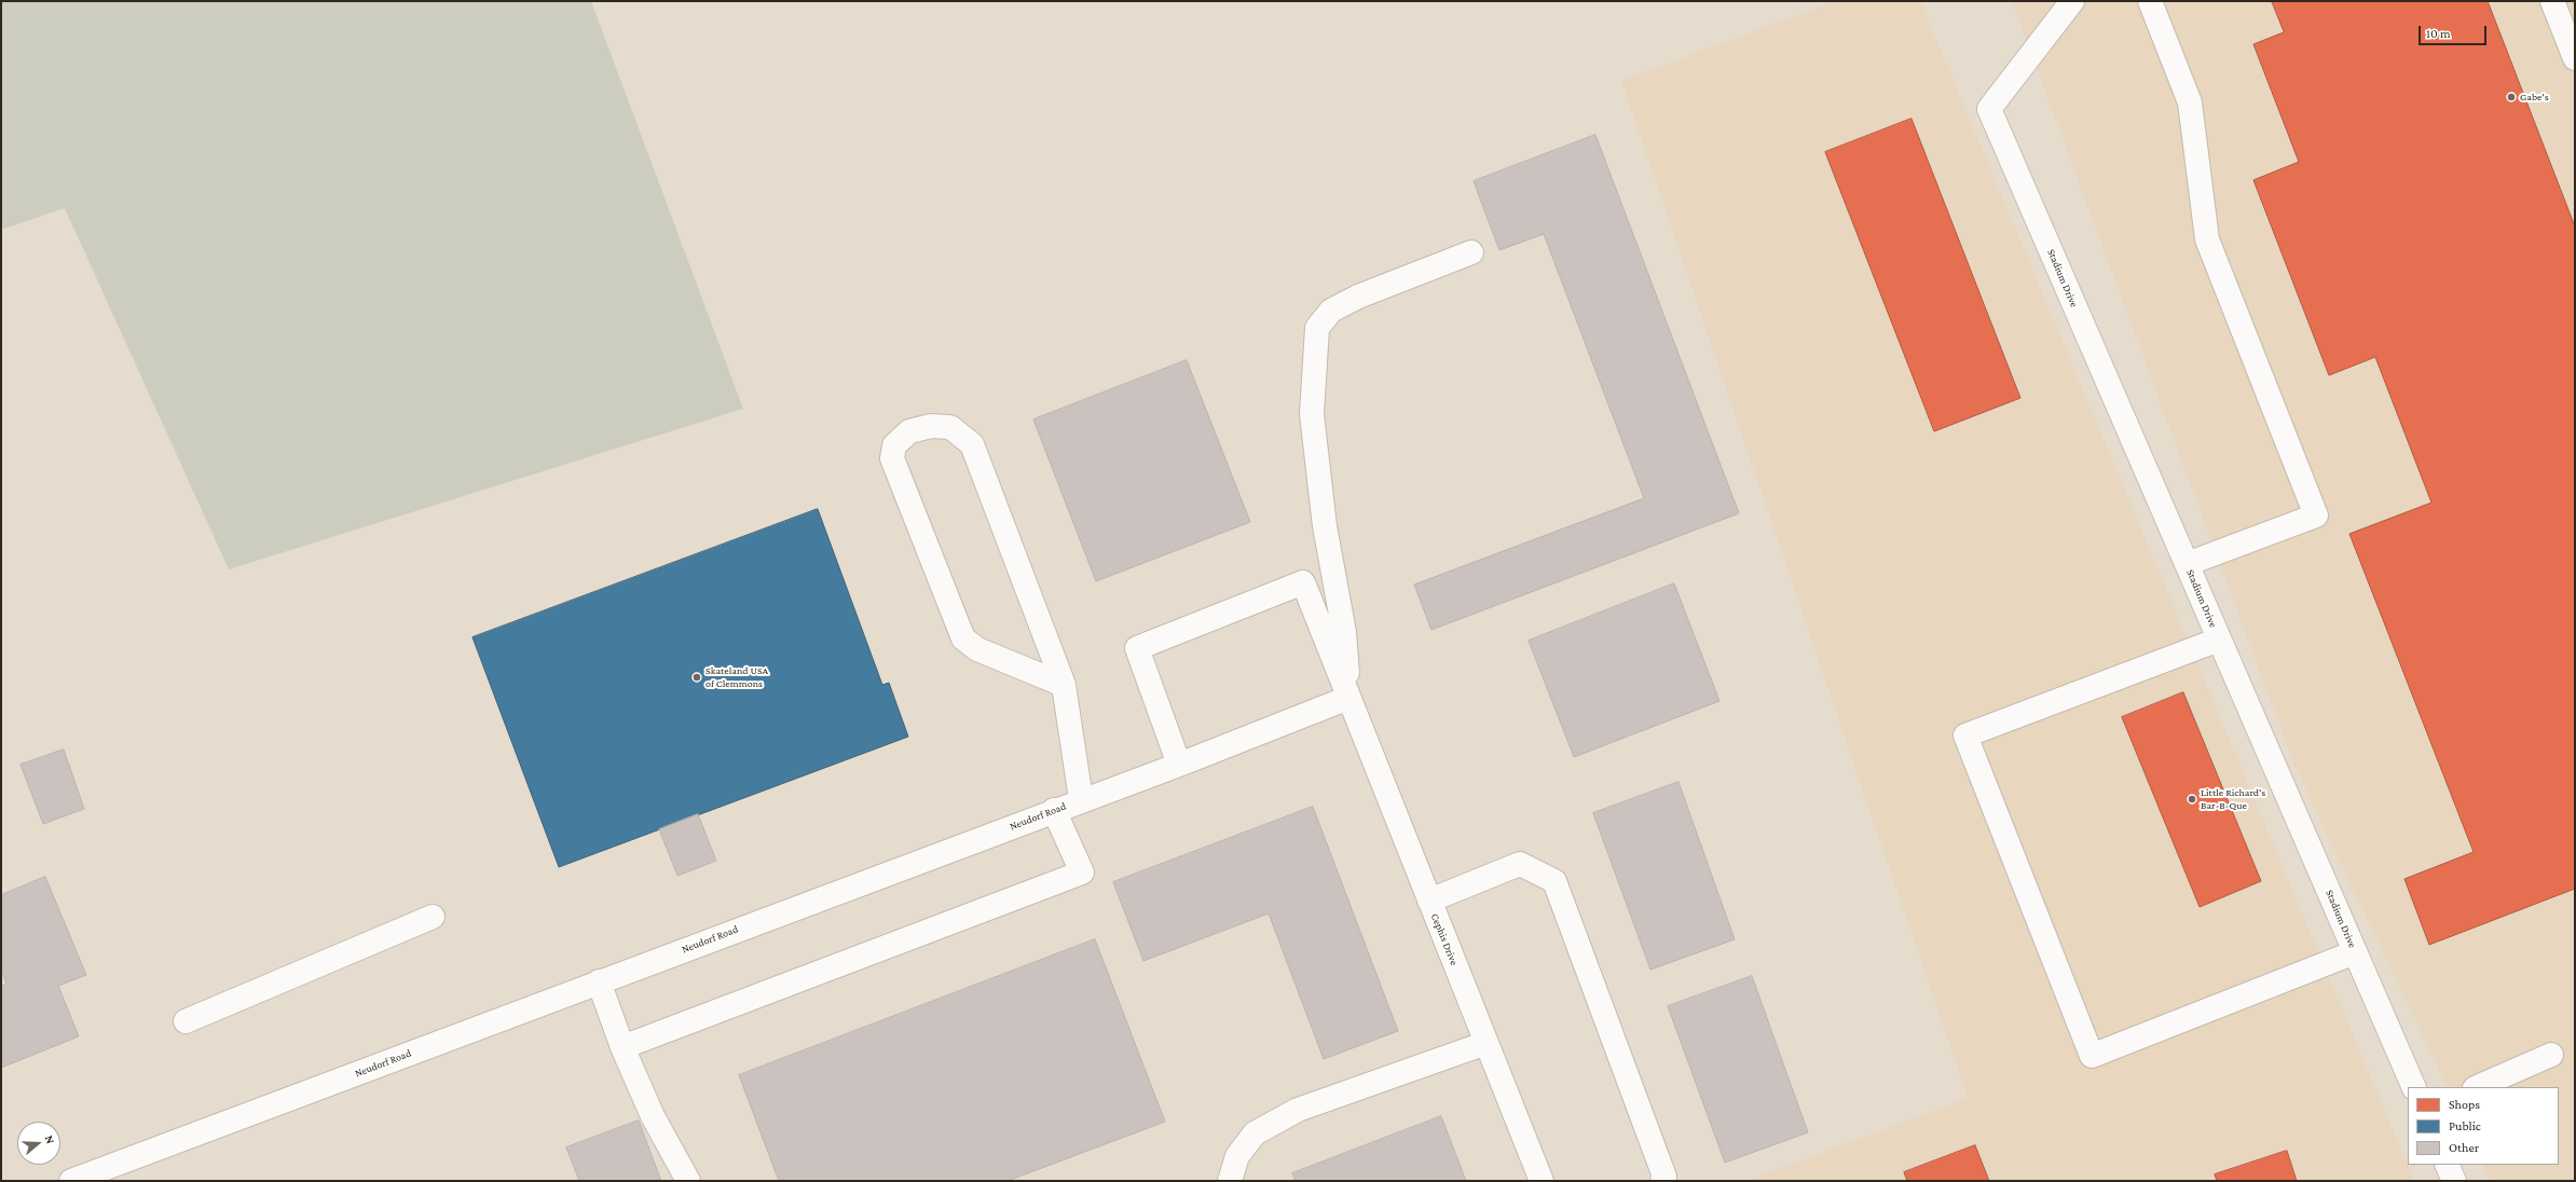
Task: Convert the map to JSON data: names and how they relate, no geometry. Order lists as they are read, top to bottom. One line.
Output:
{"streets":{"street":["Stadium Drive","Neudorf Road","Cephis Drive"]},"crossings":[["Neudorf Road","Cephis Drive"]],"places":["Gabe's","Skateland USA of Clemmons","Little Richard's Bar-B-Que"],"legend":["Shops","Public","Other"],"scale_bar":"10 m","north":"right"}
